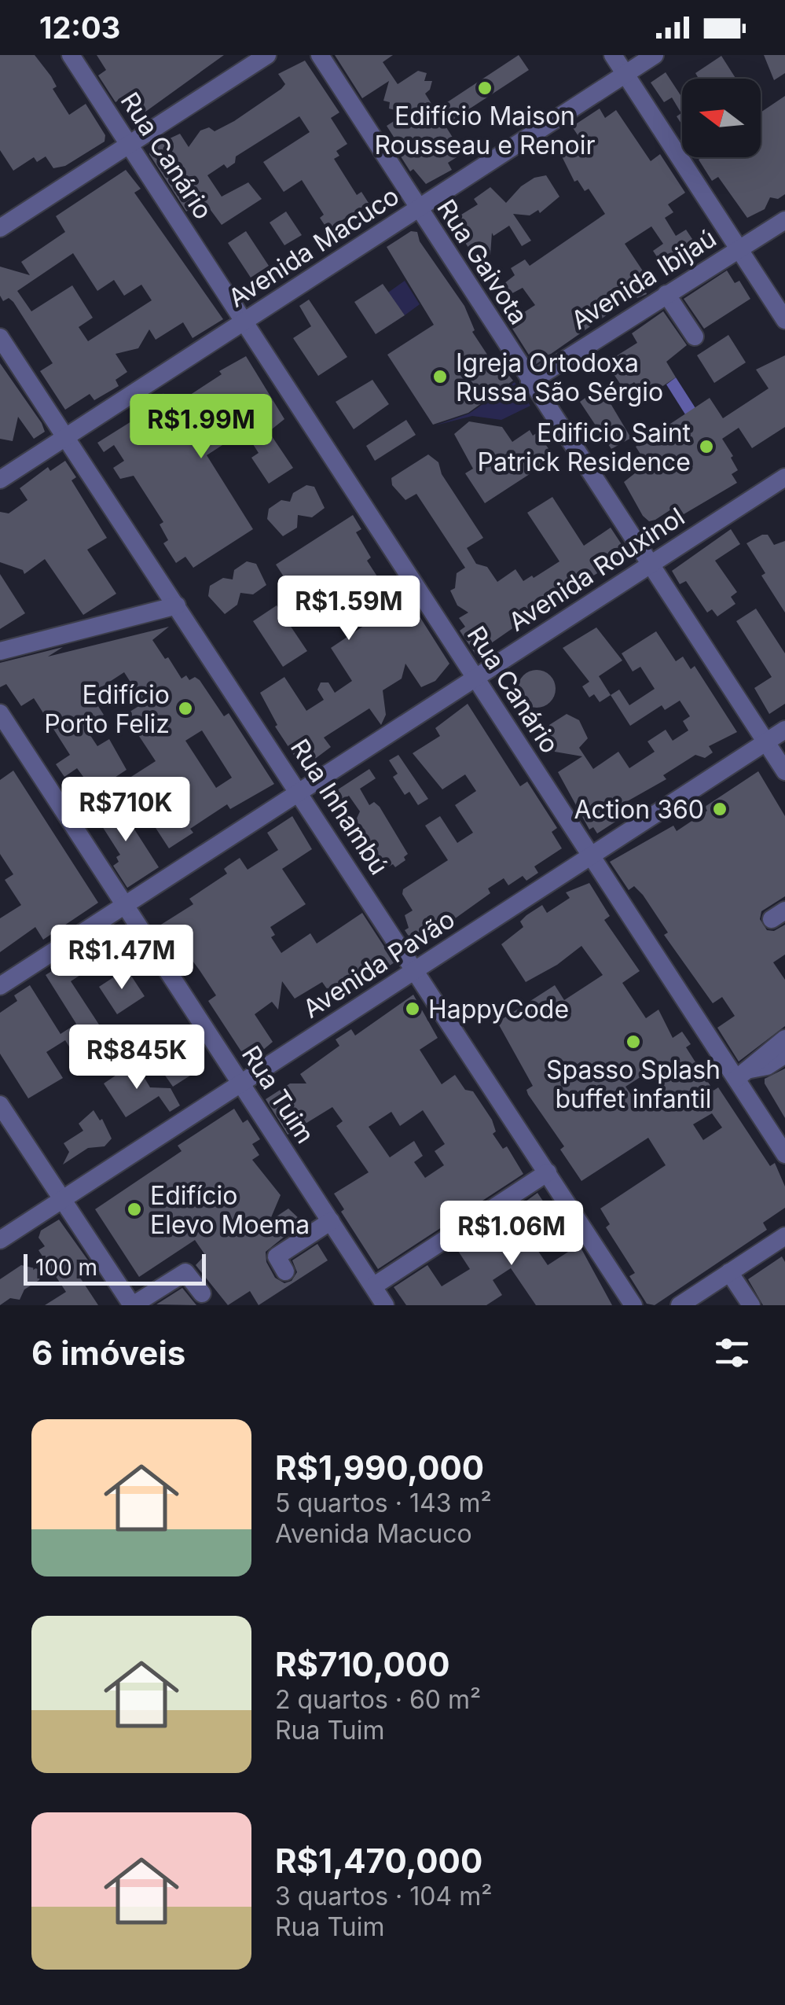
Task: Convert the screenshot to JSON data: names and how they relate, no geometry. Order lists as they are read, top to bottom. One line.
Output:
{"streets":{"street":["Rua Canário","Avenida Macuco","Rua Gaivota","Avenida Ibijaú","Avenida Rouxinol","Rua Inhambú","Avenida Pavão","Rua Tuim"]},"crossings":[["Rua Canário","Avenida Macuco"],["Rua Canário","Avenida Rouxinol"],["Rua Canário","Avenida Pavão"],["Avenida Macuco","Rua Gaivota"],["Avenida Macuco","Rua Inhambú"],["Rua Gaivota","Avenida Ibijaú"],["Rua Gaivota","Avenida Rouxinol"],["Rua Gaivota","Avenida Pavão"],["Avenida Rouxinol","Rua Inhambú"],["Avenida Rouxinol","Rua Tuim"],["Rua Inhambú","Avenida Pavão"],["Avenida Pavão","Rua Tuim"]],"places":["Edifício Maison Rousseau e Renoir","Igreja Ortodoxa Russa São Sérgio","Edificio Saint Patrick Residence","Edifício Porto Feliz","Action 360","HappyCode","Spasso Splash buffet infantil","Edifício Elevo Moema"],"scale_bar":"100 m","north":"left","page":{"status":"12:03","price":["R$1.99M","R$1.59M","R$710K","R$1.47M","R$845K","R$1.06M"],"scale":"100 m","heading":"6 imóveis","list":[{"name":"R$1,990,000","note":"5 quartos · 143 m² · Avenida Macuco"},{"name":"R$710,000","note":"2 quartos · 60 m² · Rua Tuim"},{"name":"R$1,470,000","note":"3 quartos · 104 m² · Rua Tuim"}]}}
